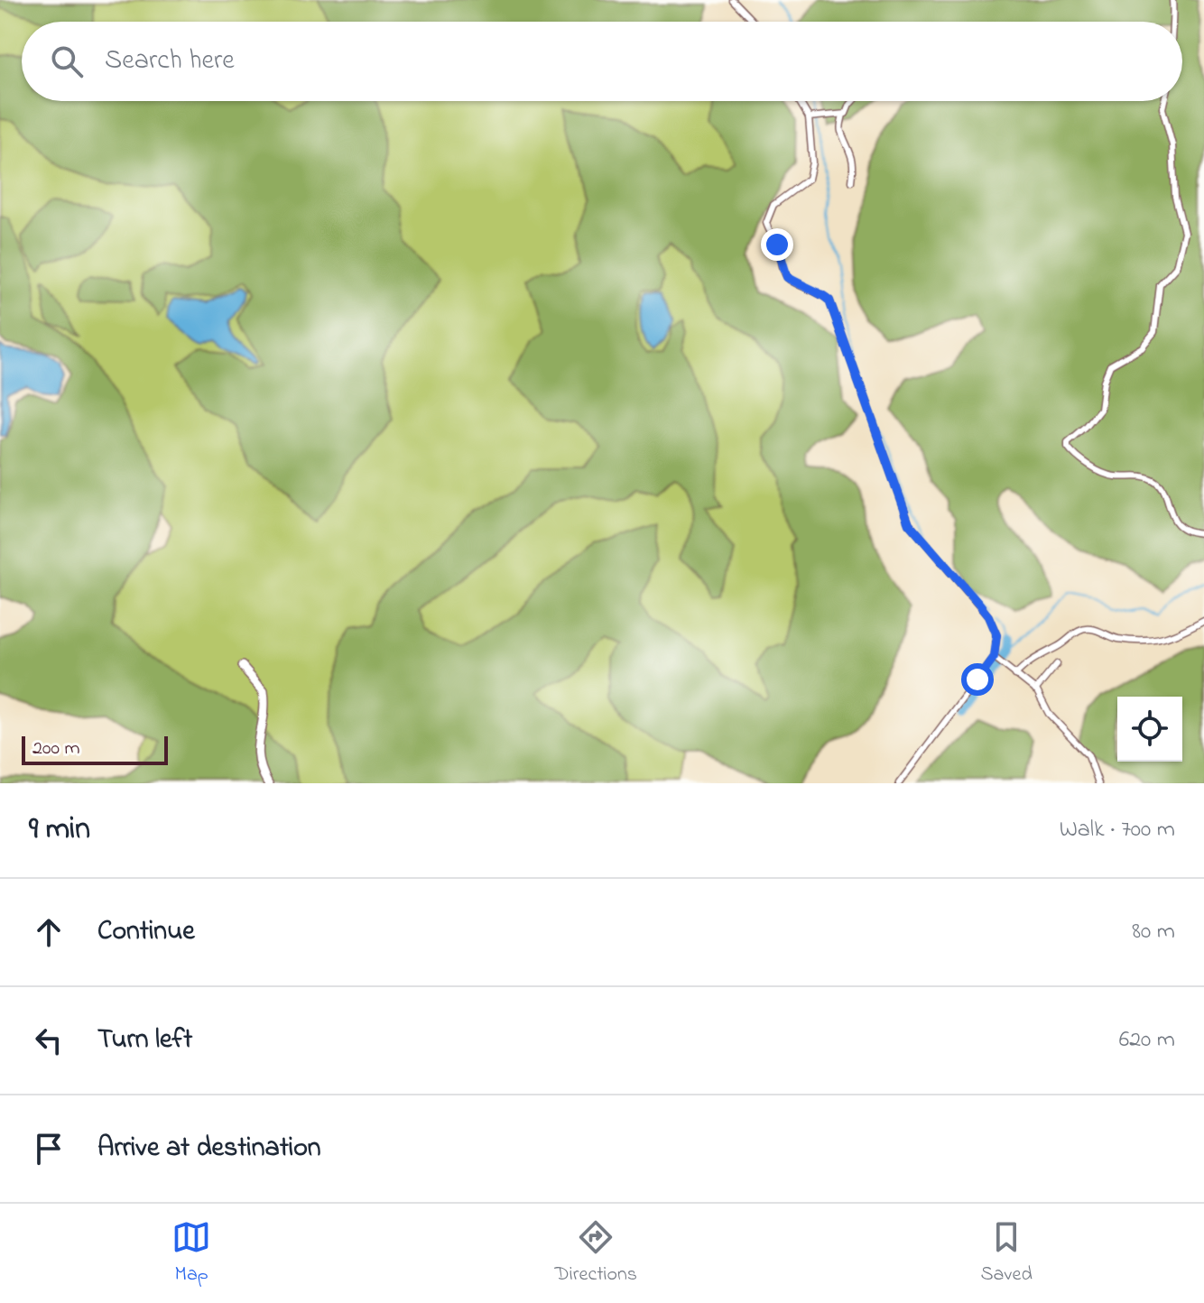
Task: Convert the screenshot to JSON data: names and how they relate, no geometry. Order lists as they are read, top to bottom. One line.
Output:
{"scale_bar":"200 m","page":{"search":"Search here","scale":"200 m","heading":["9 min","Walk · 700 m"],"list":[["Continue","80 m"],["Turn left","620 m"],"Arrive at destination"],"nav":["Map","Directions","Saved"]}}
